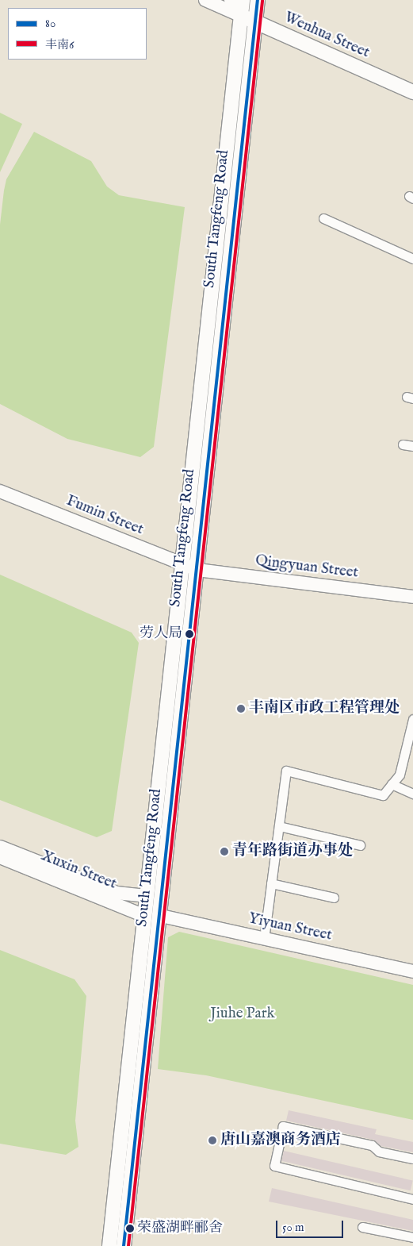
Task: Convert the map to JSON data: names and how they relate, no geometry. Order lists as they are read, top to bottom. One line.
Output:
{"streets":{"main road":["Wenhua Street","South Tangfeng Road"],"street":["Fumin Street","Qingyuan Street","Xuxin Street","Yiyuan Street"]},"crossings":[["Wenhua Street","South Tangfeng Road"],["South Tangfeng Road","Fumin Street"],["South Tangfeng Road","Qingyuan Street"],["South Tangfeng Road","Xuxin Street"],["South Tangfeng Road","Yiyuan Street"],["Fumin Street","Qingyuan Street"]],"parks":["Jiuhe Park"],"places":["劳人局","丰南区市政工程管理处","青年路街道办事处","唐山嘉澳商务酒店","荣盛湖畔郦舍"],"lines":["transit line 80","transit line 丰南6"],"legend":["80","丰南6"],"scale_bar":"50 m"}
